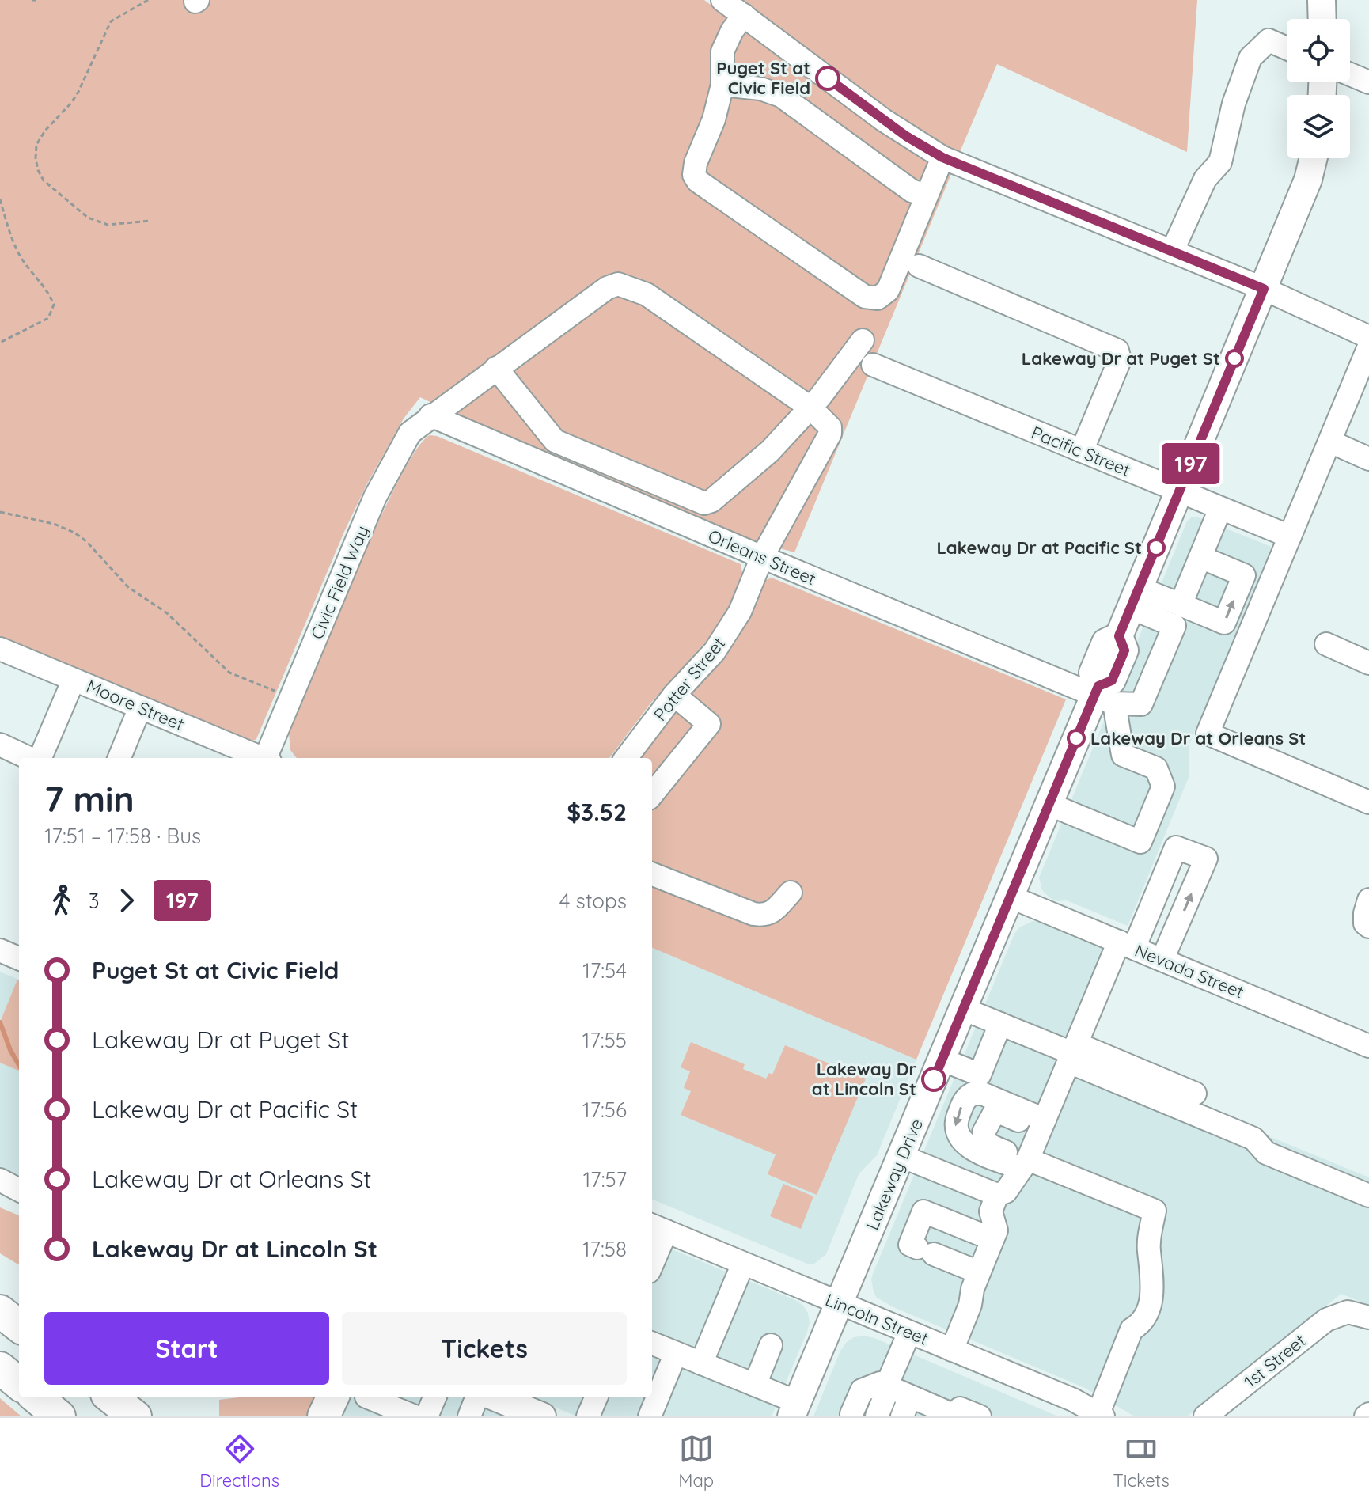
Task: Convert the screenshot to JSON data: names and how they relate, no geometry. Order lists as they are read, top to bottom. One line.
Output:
{"streets":{"main road":["Lakeway Drive"],"street":["Pacific Street","Orleans Street","Civic Field Way","Potter Street","Moore Street","Nevada Street","Lincoln Street","1st Street"]},"crossings":[["Pacific Street","Lakeway Drive"],["Orleans Street","Civic Field Way"],["Orleans Street","Potter Street"],["Orleans Street","Lakeway Drive"],["Civic Field Way","Potter Street"],["Nevada Street","Lakeway Drive"],["Lakeway Drive","Lincoln Street"]],"places":["Puget St at Civic Field","Lakeway Dr at Puget St","Lakeway Dr at Pacific St","Lakeway Dr at Orleans St","Lakeway Dr at Lincoln St"],"lines":["bus line 197"],"page":{"on_map":"197","heading":["7 min","17:51 – 17:58 · Bus","$3.52"],"legs":["3","197","4 stops"],"list":[{"name":"Puget St at Civic Field","value":"17:54"},{"name":"Lakeway Dr at Puget St","value":"17:55"},{"name":"Lakeway Dr at Pacific St","value":"17:56"},{"name":"Lakeway Dr at Orleans St","value":"17:57"},{"name":"Lakeway Dr at Lincoln St","value":"17:58"}],"buttons":["Start","Tickets"],"tabs":["Directions","Map","Tickets"]}}
